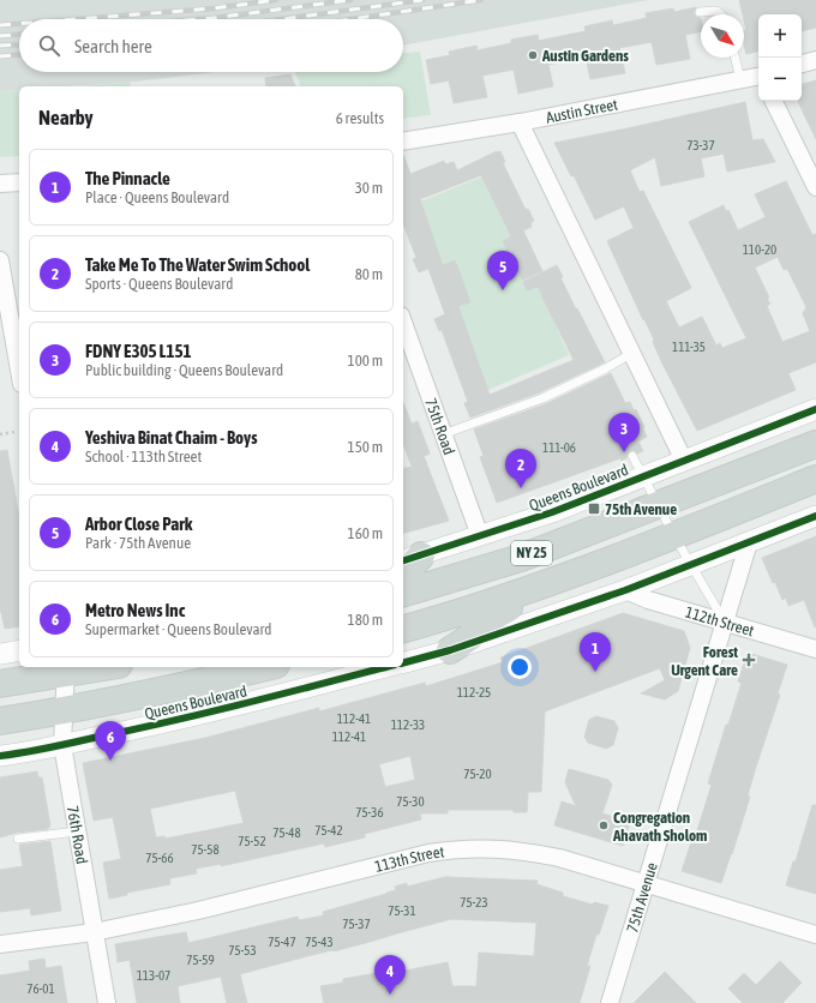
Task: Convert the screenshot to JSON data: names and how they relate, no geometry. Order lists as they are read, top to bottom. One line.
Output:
{"streets":{"main road":["Queens Boulevard","NY 25"],"street":["Austin Street","75th Road","112th Street","76th Road","113th Street","75th Avenue"]},"crossings":[["75th Road","Queens Boulevard"],["Queens Boulevard","76th Road"],["112th Street","75th Avenue"],["76th Road","113th Street"],["113th Street","75th Avenue"]],"places":{"other":["Austin Gardens","Congregation Ahavath Sholom"],"transit":["75th Avenue"],"health":["Forest Urgent Care"]},"house_numbers":["73-37","110-20","111-35","111-06","112-25","112-41","112-33","112-41","75-20","75-30","75-36","75-42","75-48","75-52","75-58","75-66","75-23","75-31","75-37","75-47","75-43","75-53","75-59","113-07","76-01"],"north":"bottom right","page":{"map_buttons":["+","−"],"search":"Search here","heading":["Nearby","6 results"],"list":[{"mark":"1","name":"The Pinnacle","note":"Place · Queens Boulevard","value":"30 m"},{"mark":"2","name":"Take Me To The Water Swim School","note":"Sports · Queens Boulevard","value":"80 m"},{"mark":"3","name":"FDNY E305 L151","note":"Public building · Queens Boulevard","value":"100 m"},{"mark":"4","name":"Yeshiva Binat Chaim - Boys","note":"School · 113th Street","value":"150 m"},{"mark":"5","name":"Arbor Close Park","note":"Park · 75th Avenue","value":"160 m"},{"mark":"6","name":"Metro News Inc","note":"Supermarket · Queens Boulevard","value":"180 m"}],"pins":["5","3","2","1","6","4"]}}
